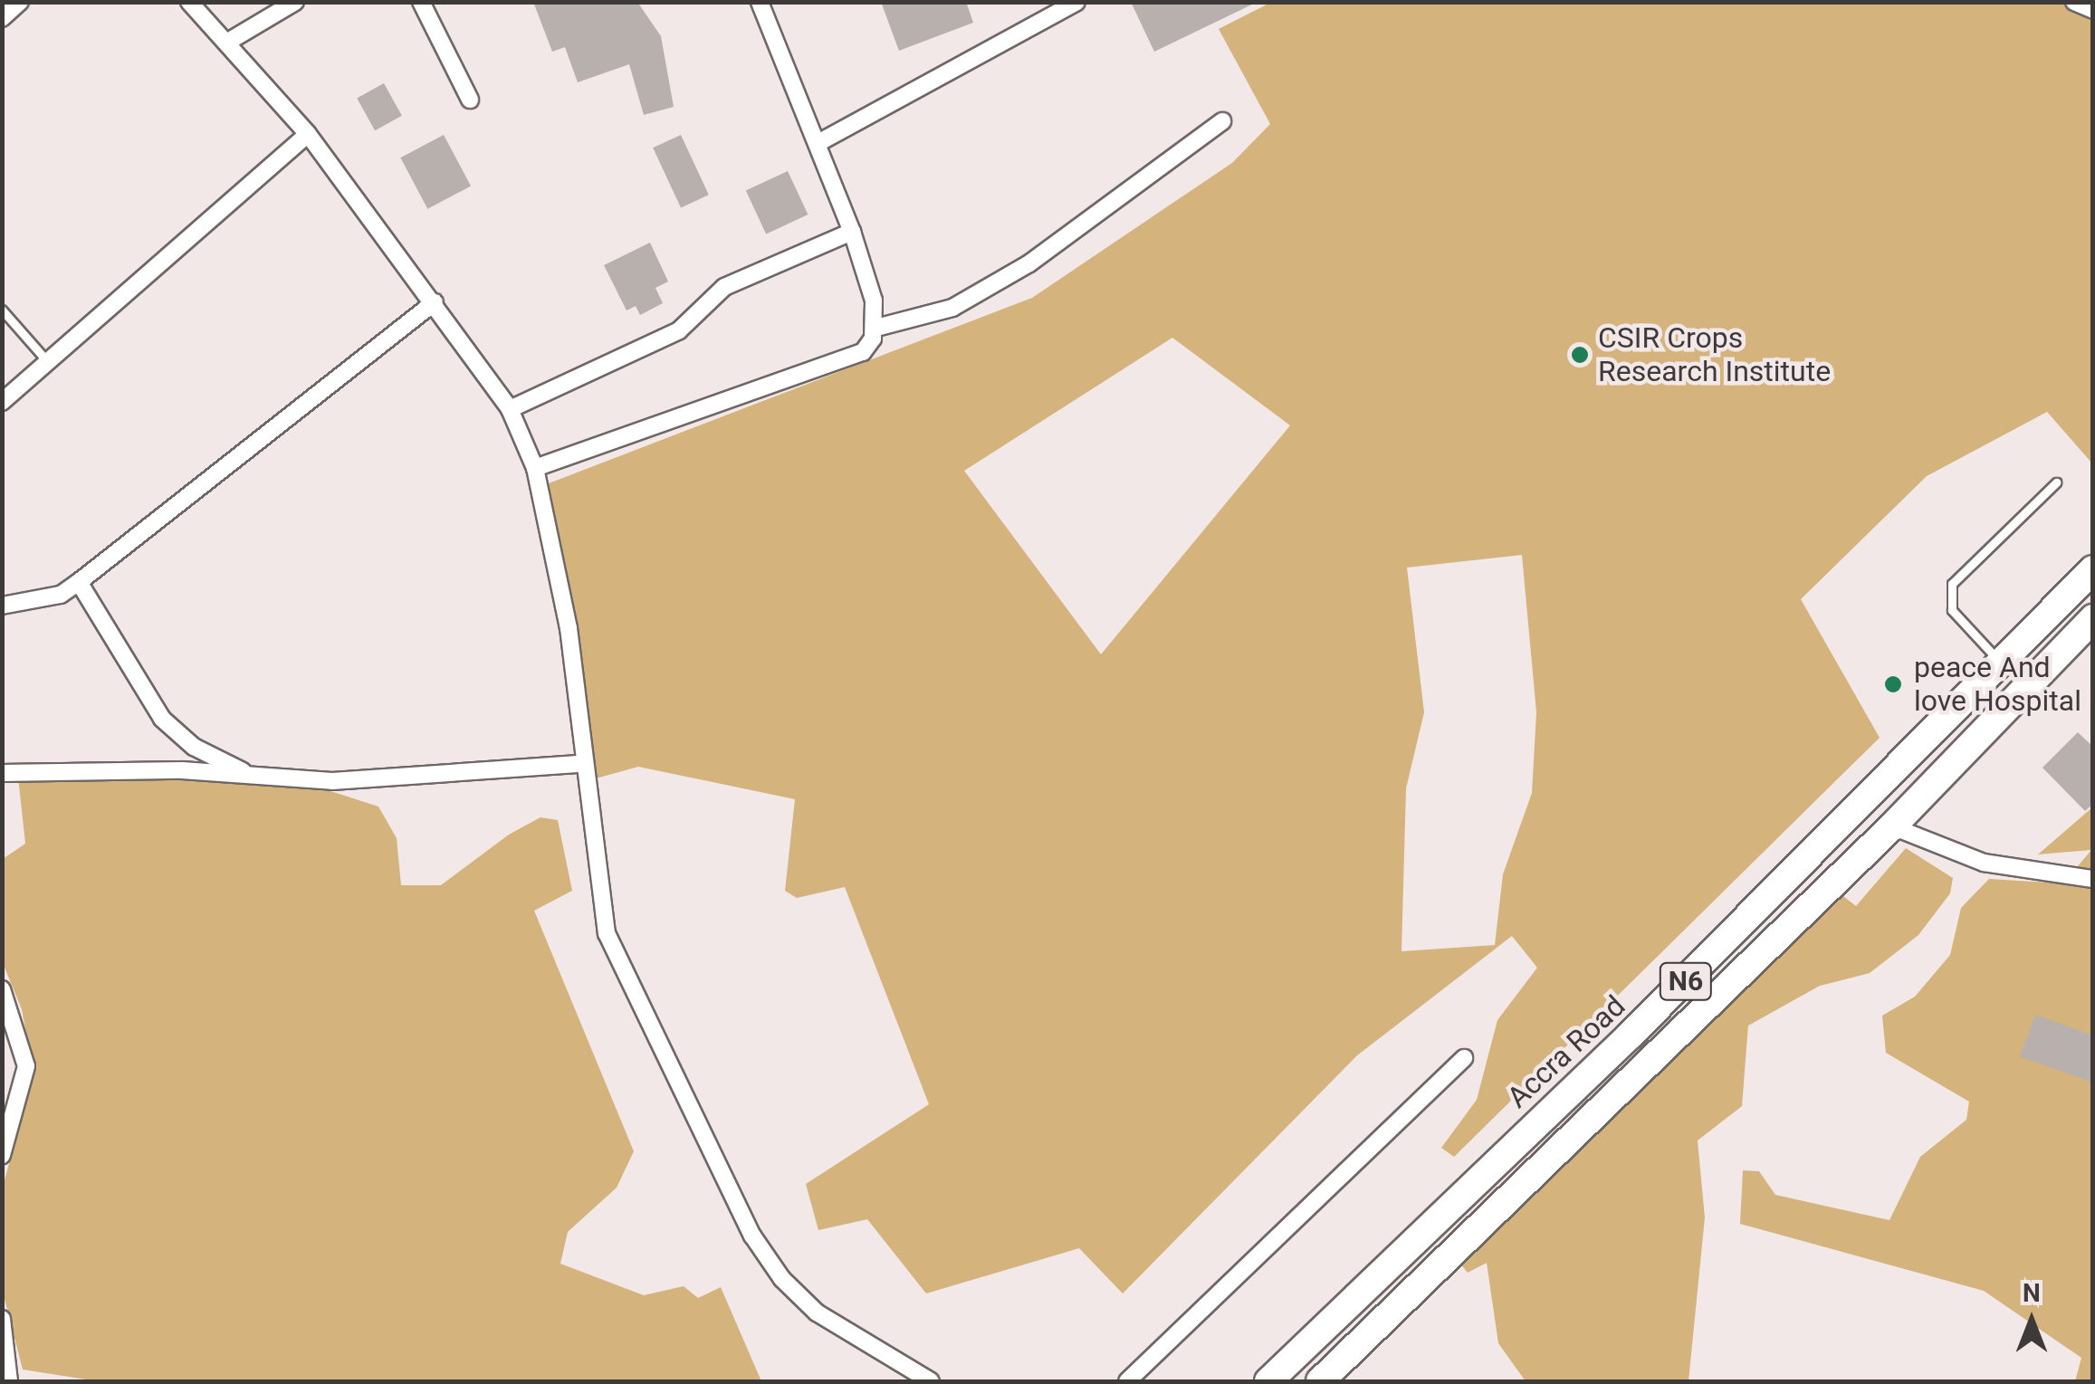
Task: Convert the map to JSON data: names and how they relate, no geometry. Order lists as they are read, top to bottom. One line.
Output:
{"streets":{"highway":["N6","Accra Road"]},"places":["CSIR Crops Research Institute","peace And love Hospital"],"north":"top"}
